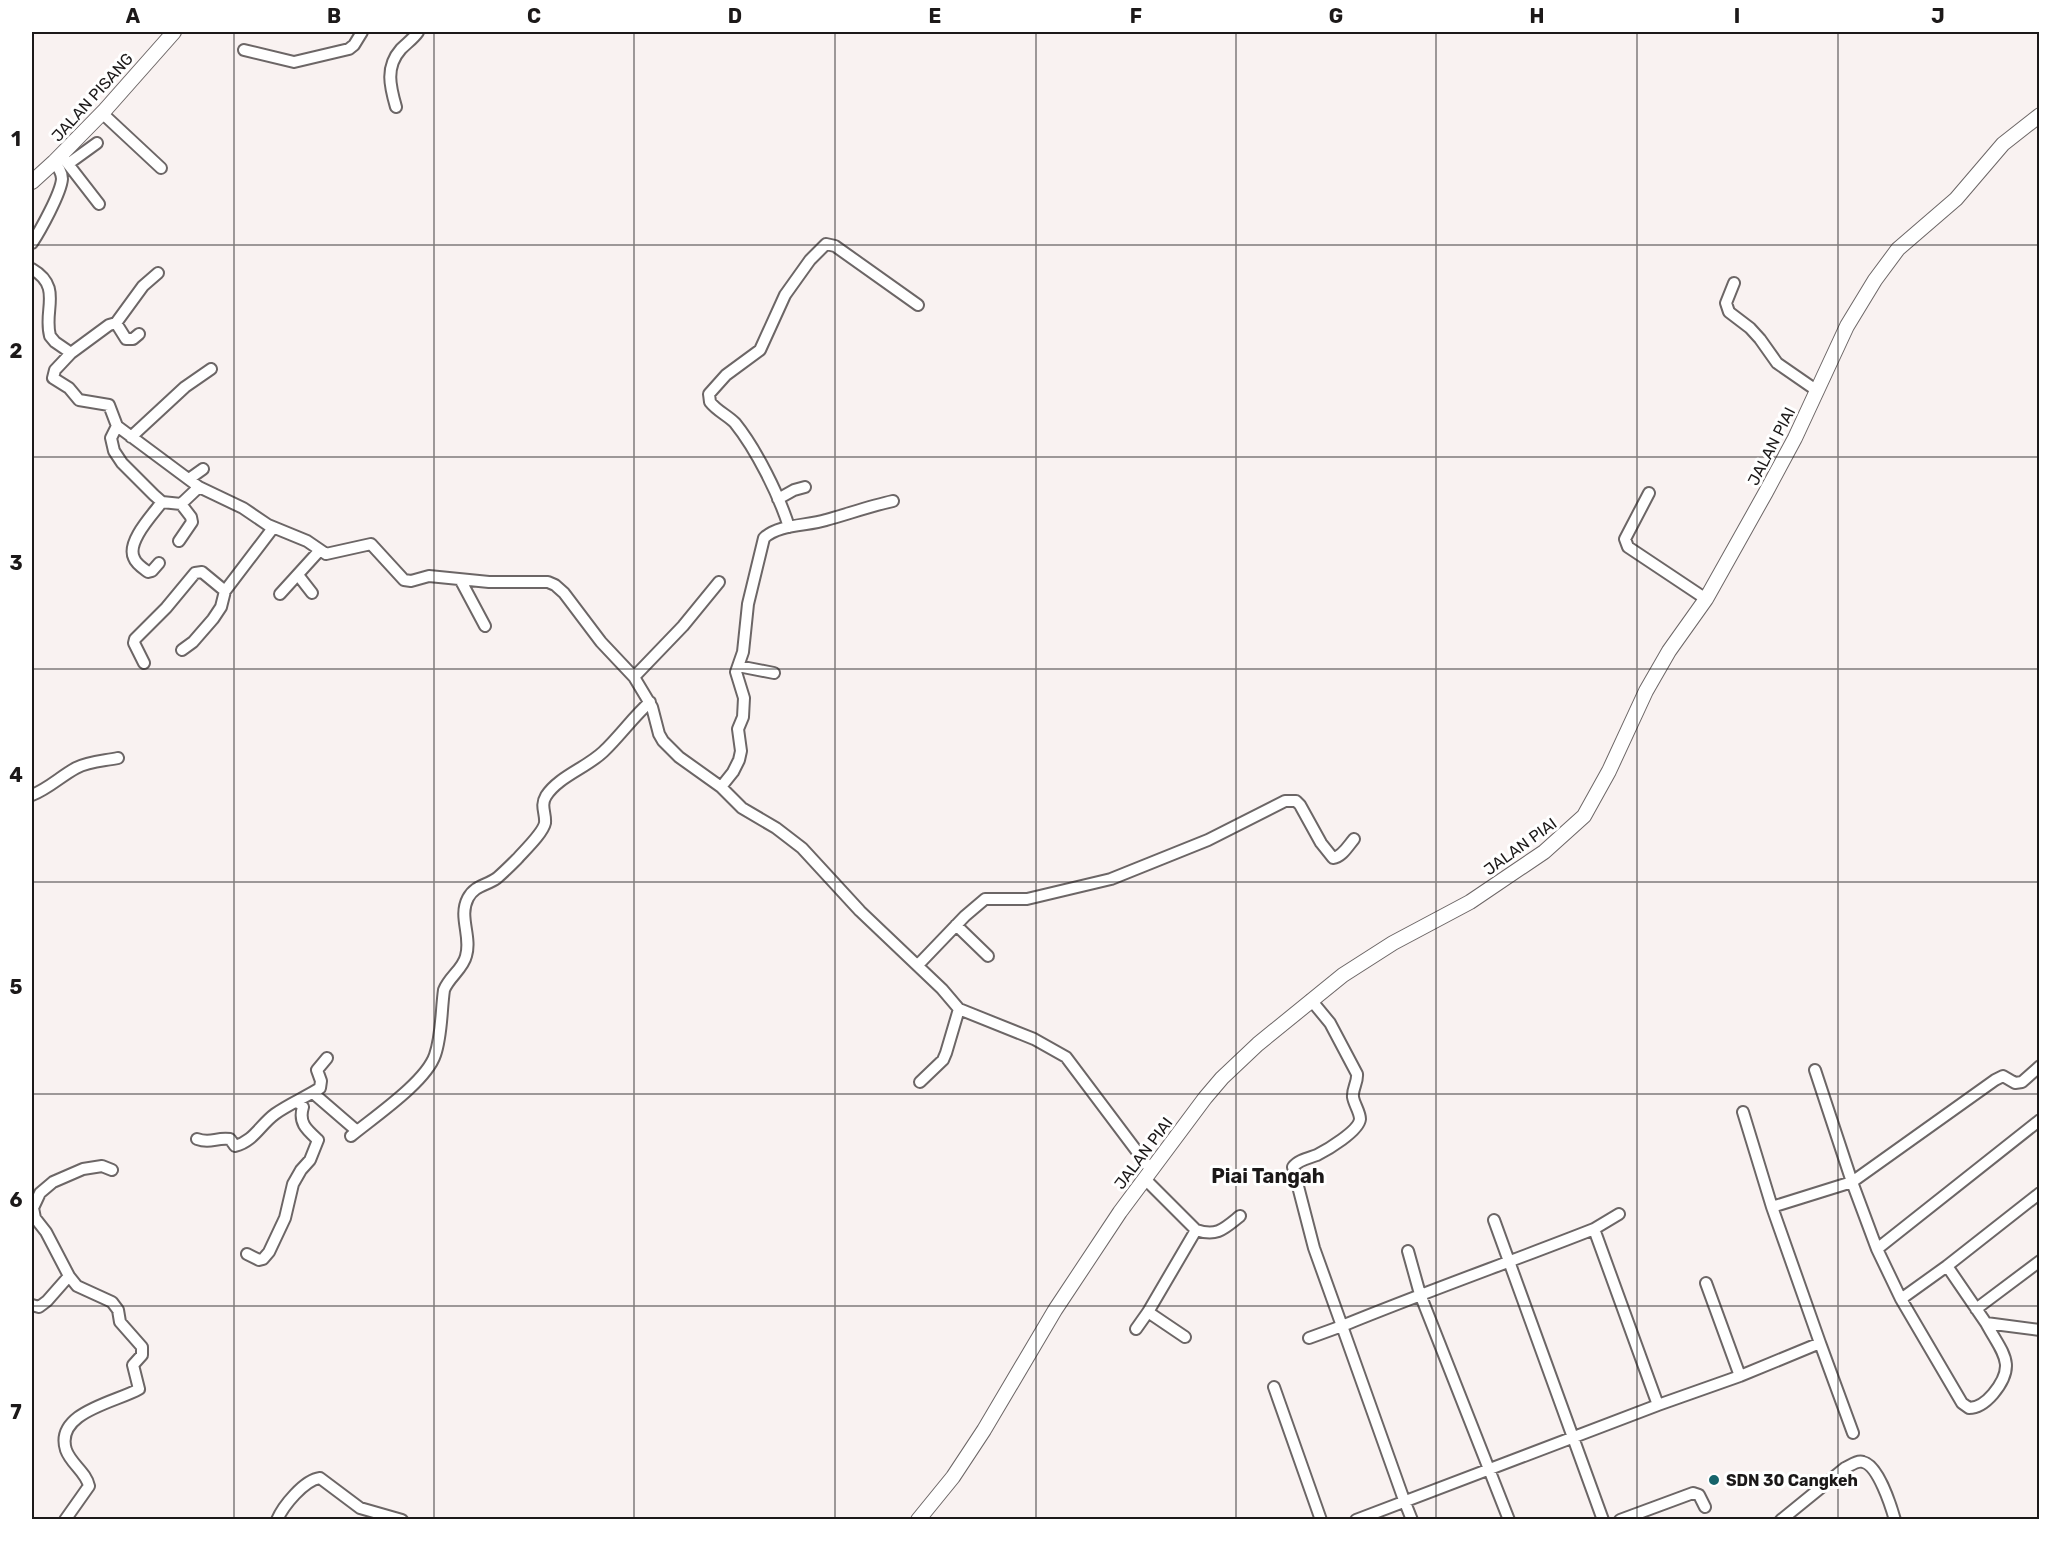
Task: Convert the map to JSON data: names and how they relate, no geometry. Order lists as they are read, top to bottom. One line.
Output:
{"streets":{"street":["JALAN PISANG","JALAN PIAI"]},"districts":["Piai Tangah"],"places":["SDN 30 Cangkeh"],"grid":{"columns":["A","B","C","D","E","F","G","H","I","J"],"rows":["1","2","3","4","5","6","7"]}}
